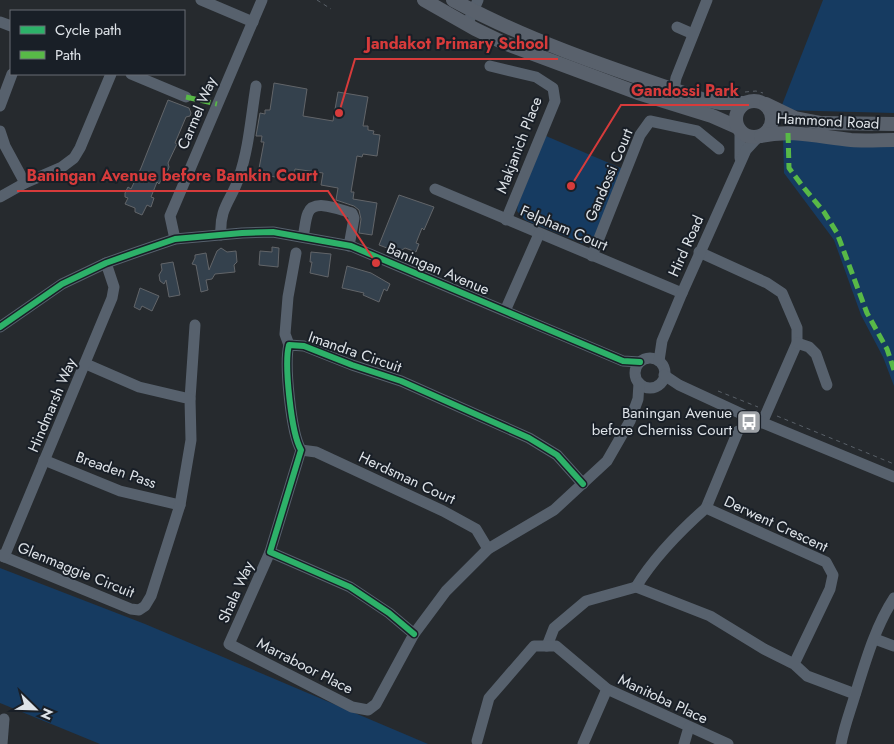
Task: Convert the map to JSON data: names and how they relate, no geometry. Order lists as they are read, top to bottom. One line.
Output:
{"streets":{"main road":["Hammond Road"],"street":["Carmel Way","Makjanich Place","Gandossi Court","Felpham Court","Hird Road","Baningan Avenue","Imandra Circuit","Hindmarsh Way","Breaden Pass","Herdsman Court","Derwent Crescent","Glenmaggie Circuit","Shala Way","Marraboor Place","Manitoba Place"]},"crossings":[["Carmel Way","Baningan Avenue"],["Hammond Road","Hird Road"],["Makjanich Place","Felpham Court"],["Gandossi Court","Felpham Court"],["Felpham Court","Hird Road"],["Hird Road","Baningan Avenue"],["Hird Road","Marraboor Place"],["Baningan Avenue","Hindmarsh Way"],["Baningan Avenue","Marraboor Place"],["Imandra Circuit","Herdsman Court"],["Imandra Circuit","Marraboor Place"],["Hindmarsh Way","Breaden Pass"],["Hindmarsh Way","Glenmaggie Circuit"],["Breaden Pass","Glenmaggie Circuit"],["Herdsman Court","Marraboor Place"],["Shala Way","Marraboor Place"]],"places":{"other":["Jandakot Primary School","Gandossi Park","Baningan Avenue before Bamkin Court"],"bus stop":["Baningan Avenue before Cherniss Court"]},"legend":["Cycle path","Path"],"north":"bottom right"}
